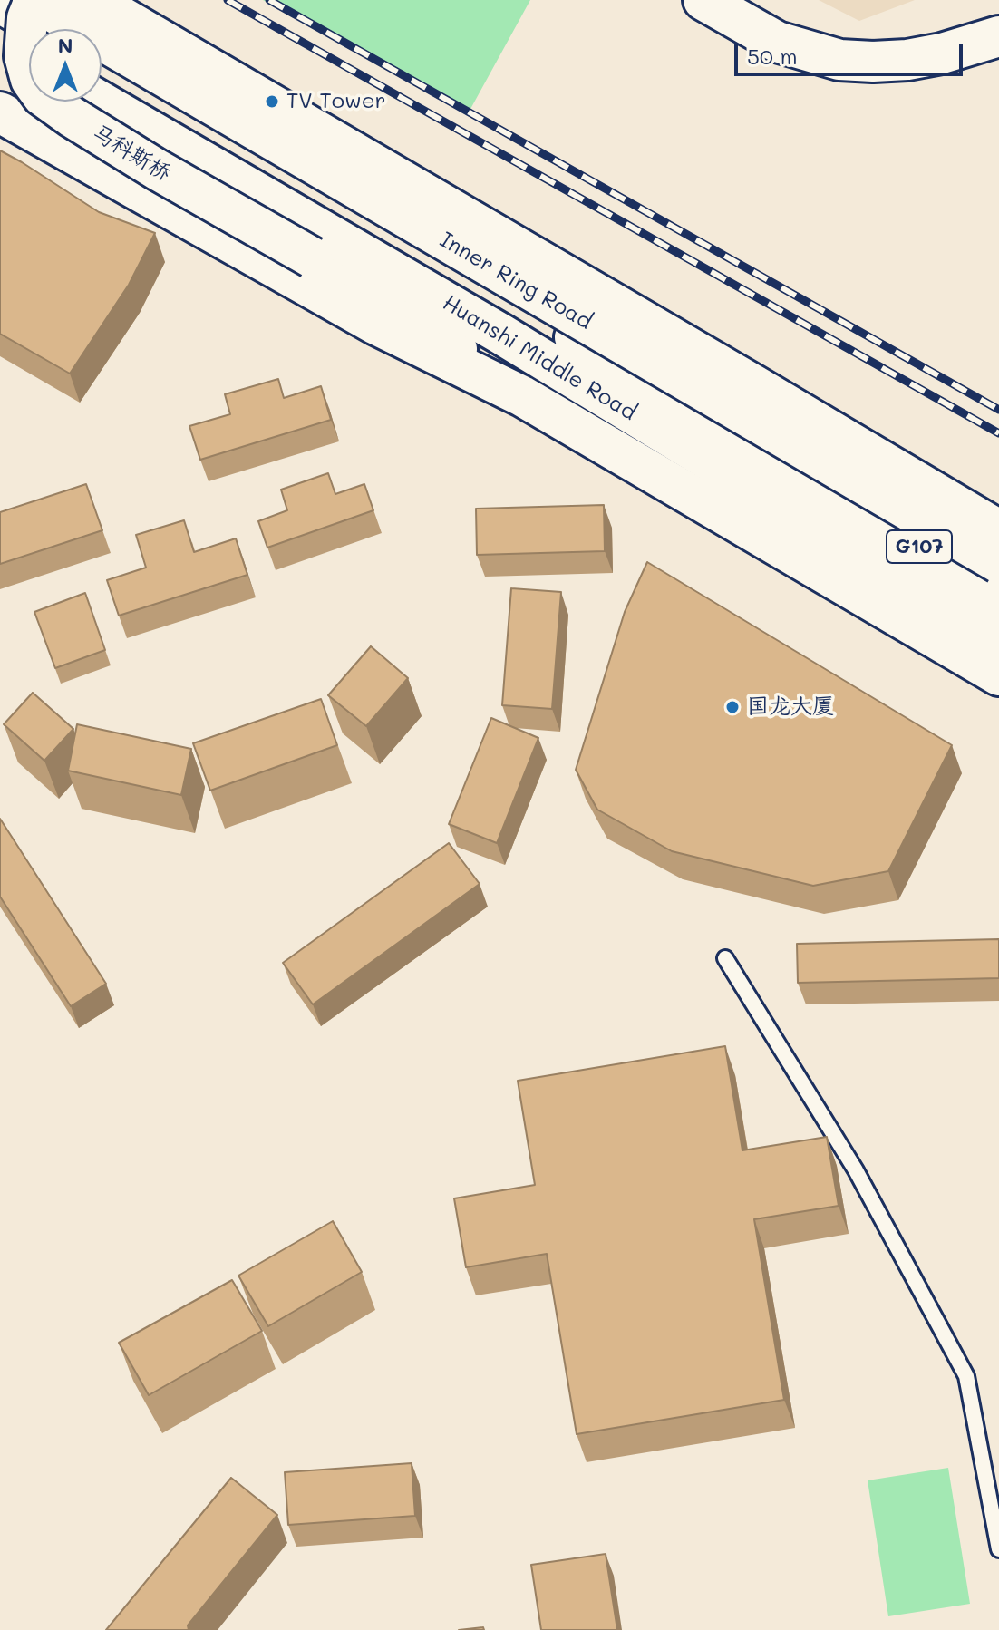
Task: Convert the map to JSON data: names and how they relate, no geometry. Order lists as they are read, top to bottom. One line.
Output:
{"streets":{"main road":["马科斯桥","Inner Ring Road","Huanshi Middle Road","G107"]},"crossings":[["马科斯桥","Inner Ring Road"],["马科斯桥","Huanshi Middle Road"]],"places":["TV Tower","国龙大厦"],"scale_bar":"50 m","north":"top"}
